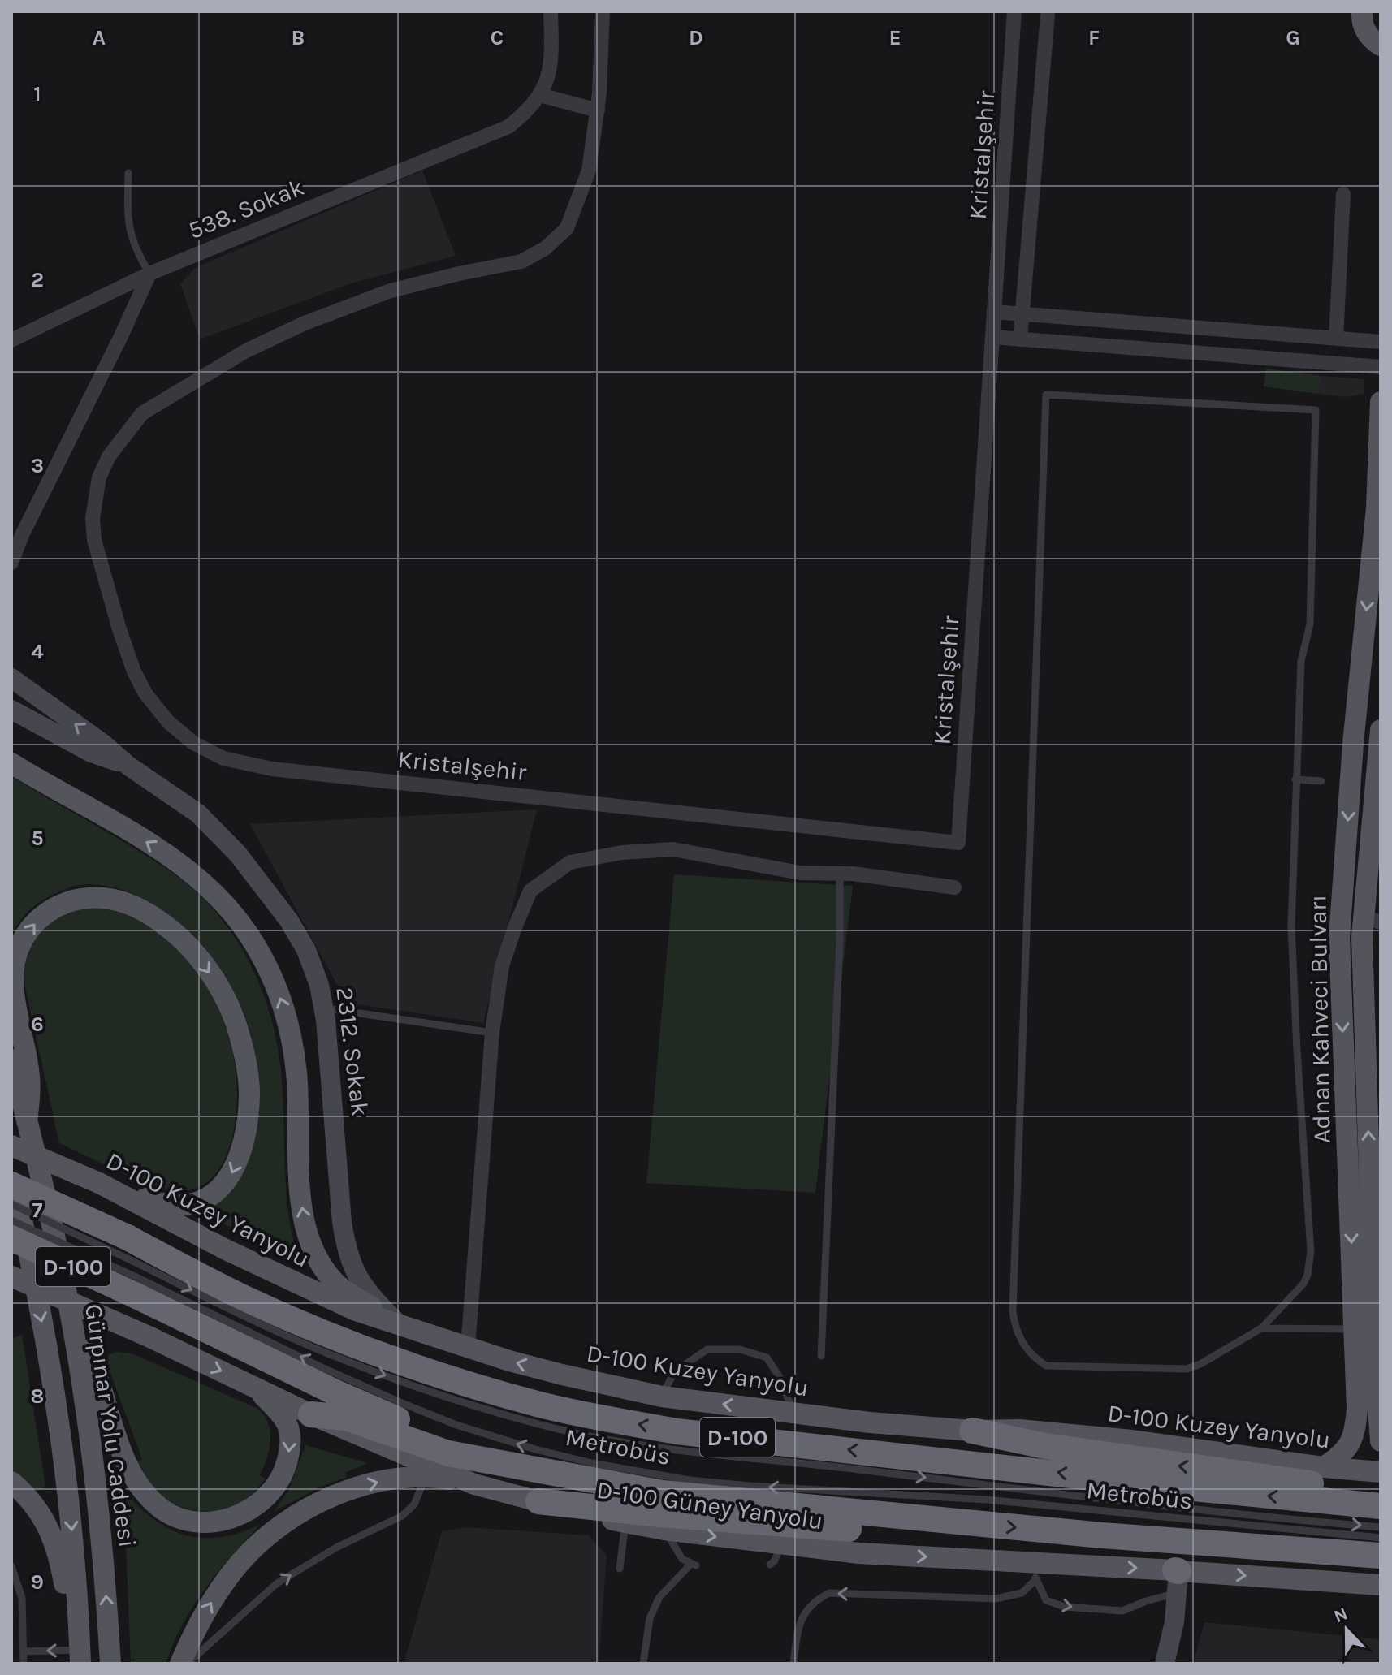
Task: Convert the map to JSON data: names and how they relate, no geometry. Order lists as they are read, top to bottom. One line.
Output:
{"streets":{"highway":["D-100"],"main road":["Adnan Kahveci Bulvarı","D-100 Kuzey Yanyolu","Gürpınar Yolu Caddesi","D-100 Güney Yanyolu"],"street":["Kristalşehir","538. Sokak","2312. Sokak"],"lane":["Metrobüs"]},"crossings":[["Adnan Kahveci Bulvarı","D-100 Kuzey Yanyolu"],["2312. Sokak","D-100 Kuzey Yanyolu"],["D-100","Metrobüs"],["Gürpınar Yolu Caddesi","Metrobüs"]],"one_way":["D-100 Güney Yanyolu"],"north":"top","grid":{"columns":["A","B","C","D","E","F","G"],"rows":["1","2","3","4","5","6","7","8","9"]}}
